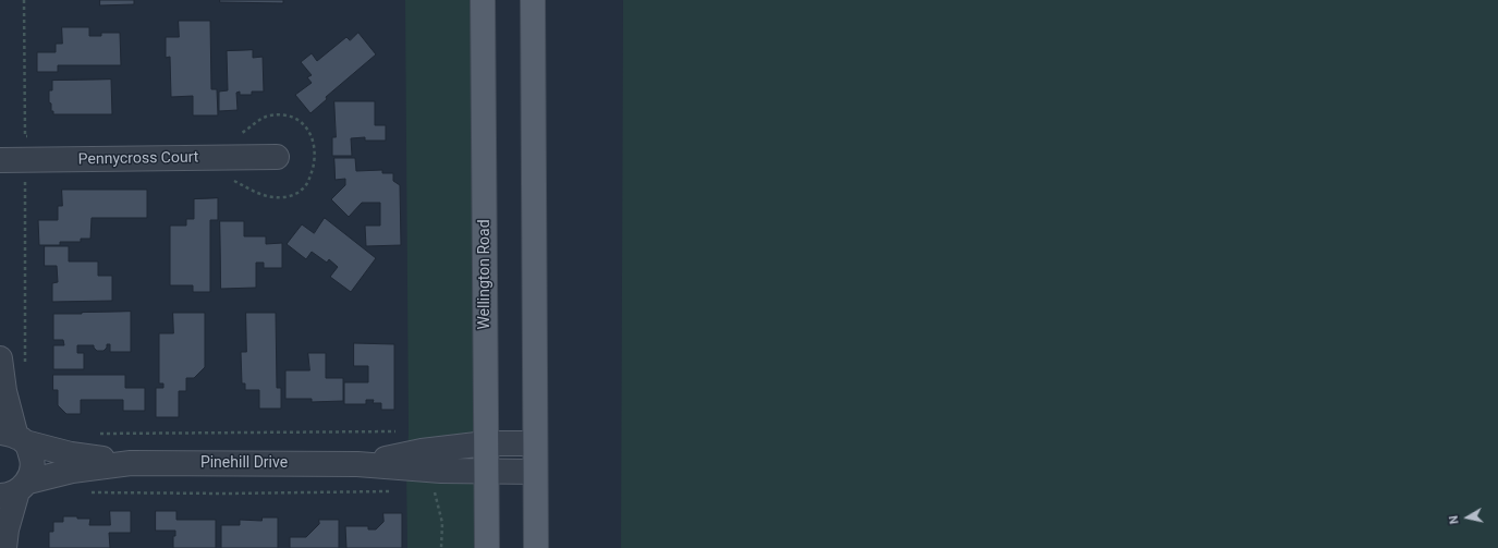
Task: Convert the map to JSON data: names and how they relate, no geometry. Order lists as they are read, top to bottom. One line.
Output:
{"streets":{"main road":["Wellington Road"],"street":["Pennycross Court","Pinehill Drive"]},"crossings":[["Wellington Road","Pinehill Drive"]],"north":"left"}
